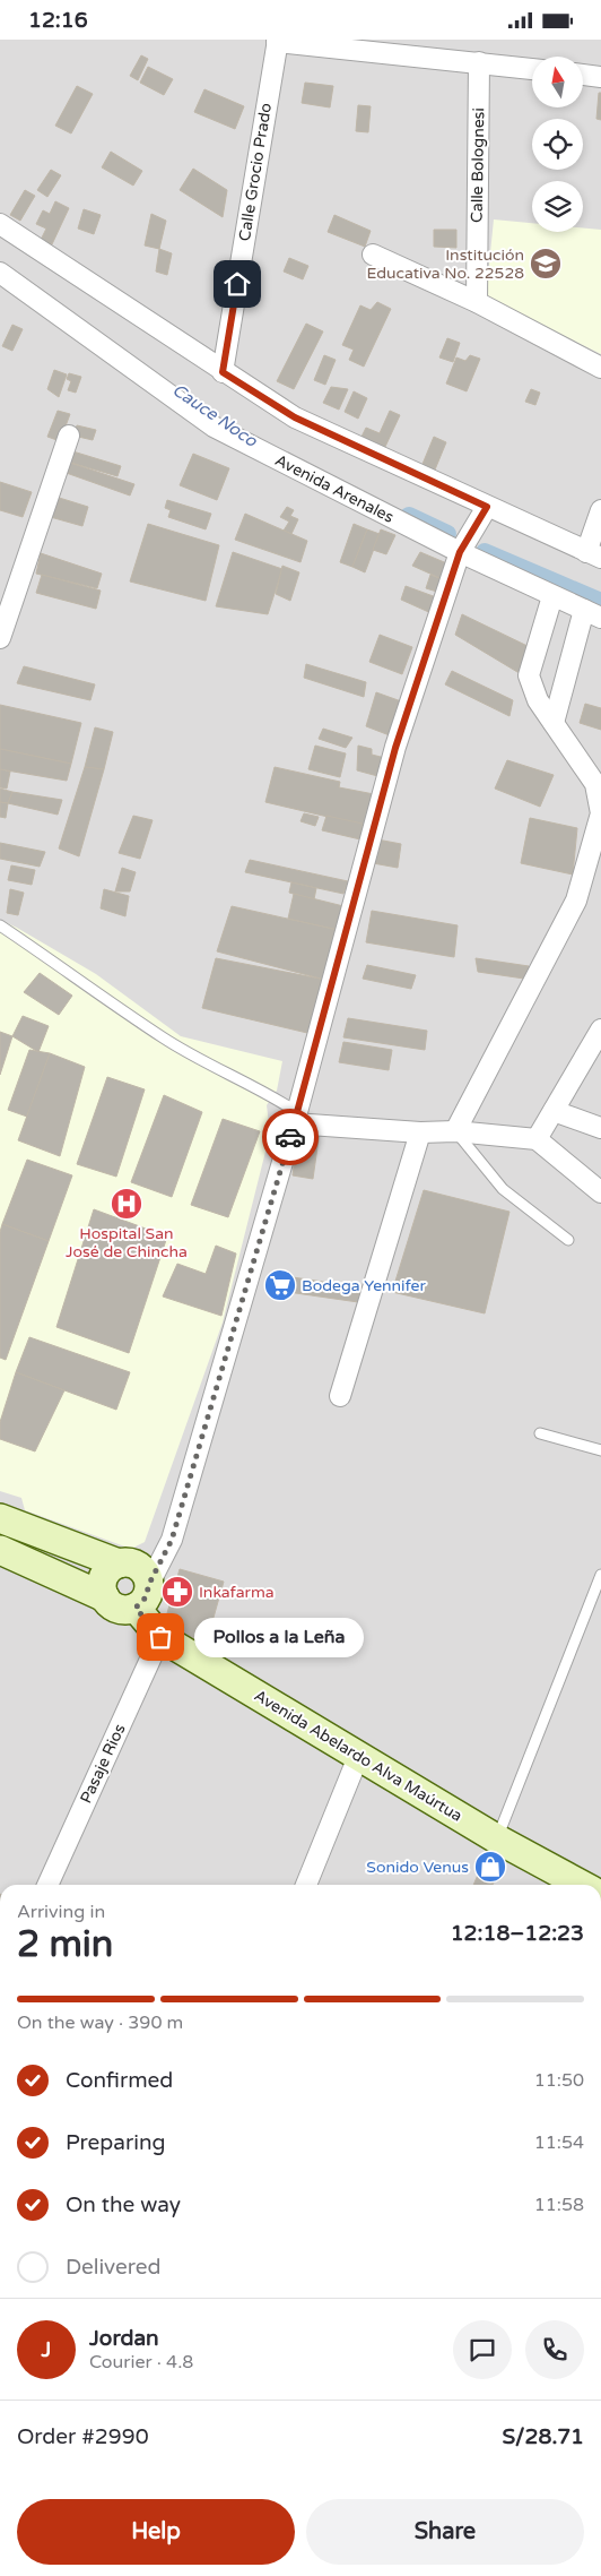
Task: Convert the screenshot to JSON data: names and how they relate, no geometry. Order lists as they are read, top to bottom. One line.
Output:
{"streets":{"street":["Calle Bolognesi","Calle Grocio Prado","Avenida Arenales","Avenida Abelardo Alva Maúrtua","Pasaje Rios"]},"crossings":[["Avenida Abelardo Alva Maúrtua","Pasaje Rios"]],"water":["Cauce Noco"],"places":{"school or university":["Institución Educativa No. 22528"],"hospital":["Hospital San José de Chincha"],"supermarket":["Bodega Yennifer"],"pharmacy":["Inkafarma"],"other":["Pollos a la Leña"],"shop":["Sonido Venus"]},"north":"top","page":{"status":"12:16","bubble":"Pollos a la Leña","heading":["2 min","Arriving in","12:18–12:23"],"panel":["Jordan","Courier · 4.8","Order #2990","S/28.71"],"bar":"On the way · 390 m","list":[["Confirmed","11:50"],["Preparing","11:54"],["On the way","11:58"],"Delivered"],"round":"J","buttons":["Help","Share"]}}
